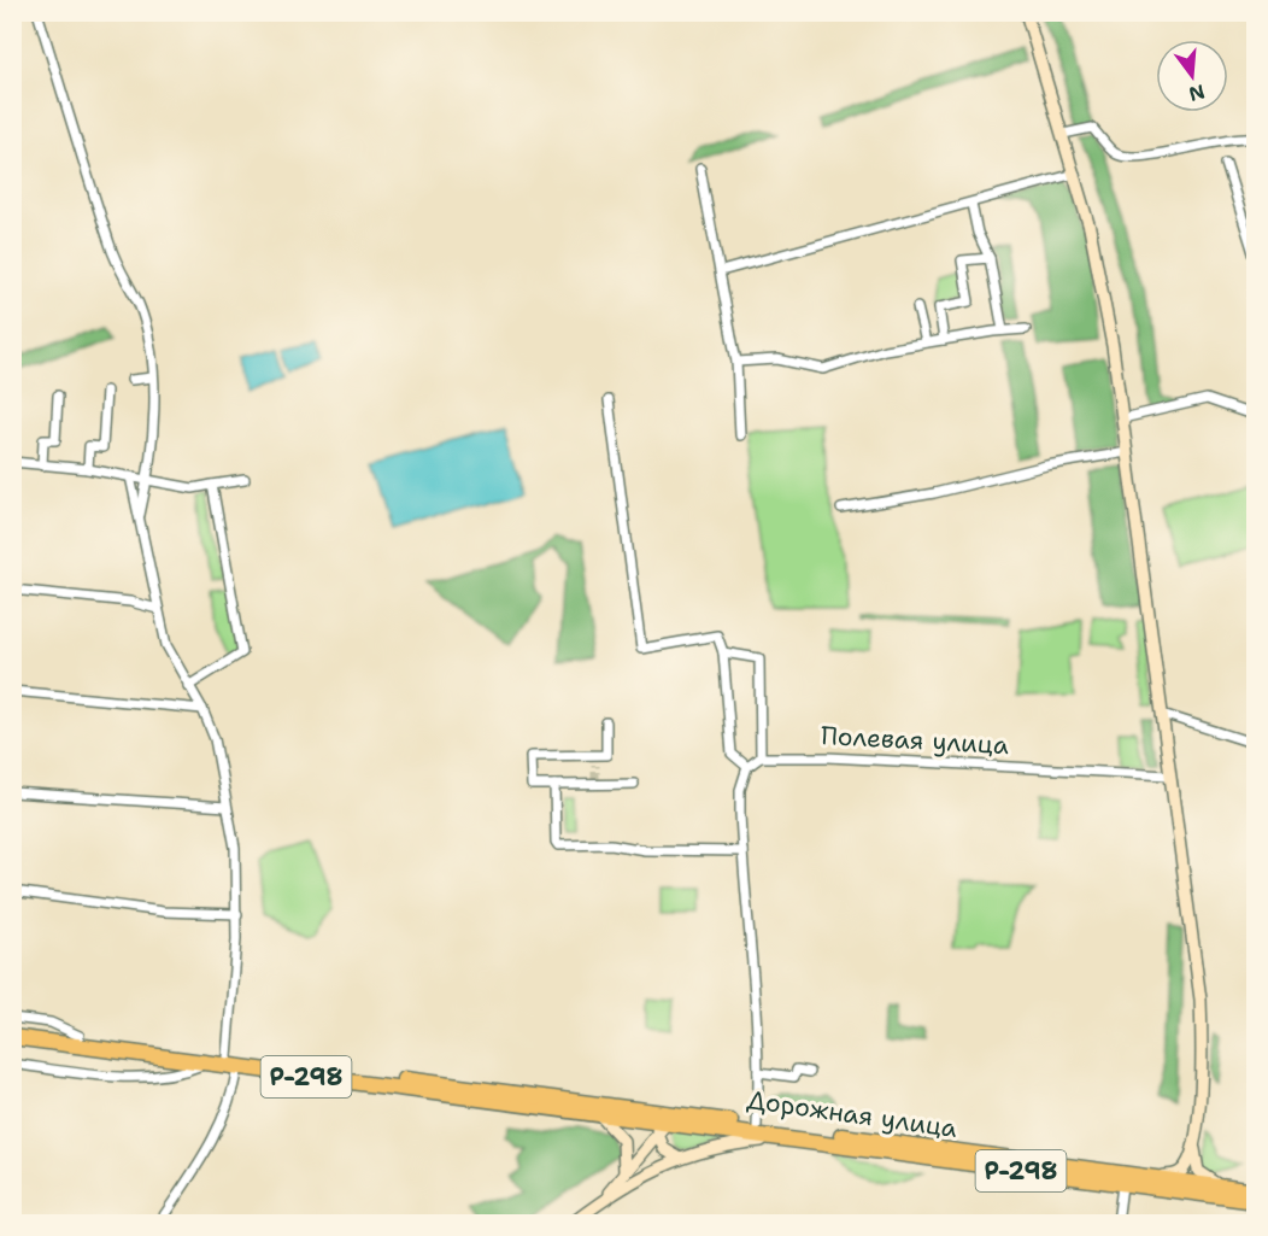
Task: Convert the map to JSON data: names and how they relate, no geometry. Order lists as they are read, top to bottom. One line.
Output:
{"streets":{"highway":["Р-298","Дорожная улица"],"street":["Полевая улица"]},"crossings":[["Р-298","Дорожная улица"]],"north":"bottom"}
